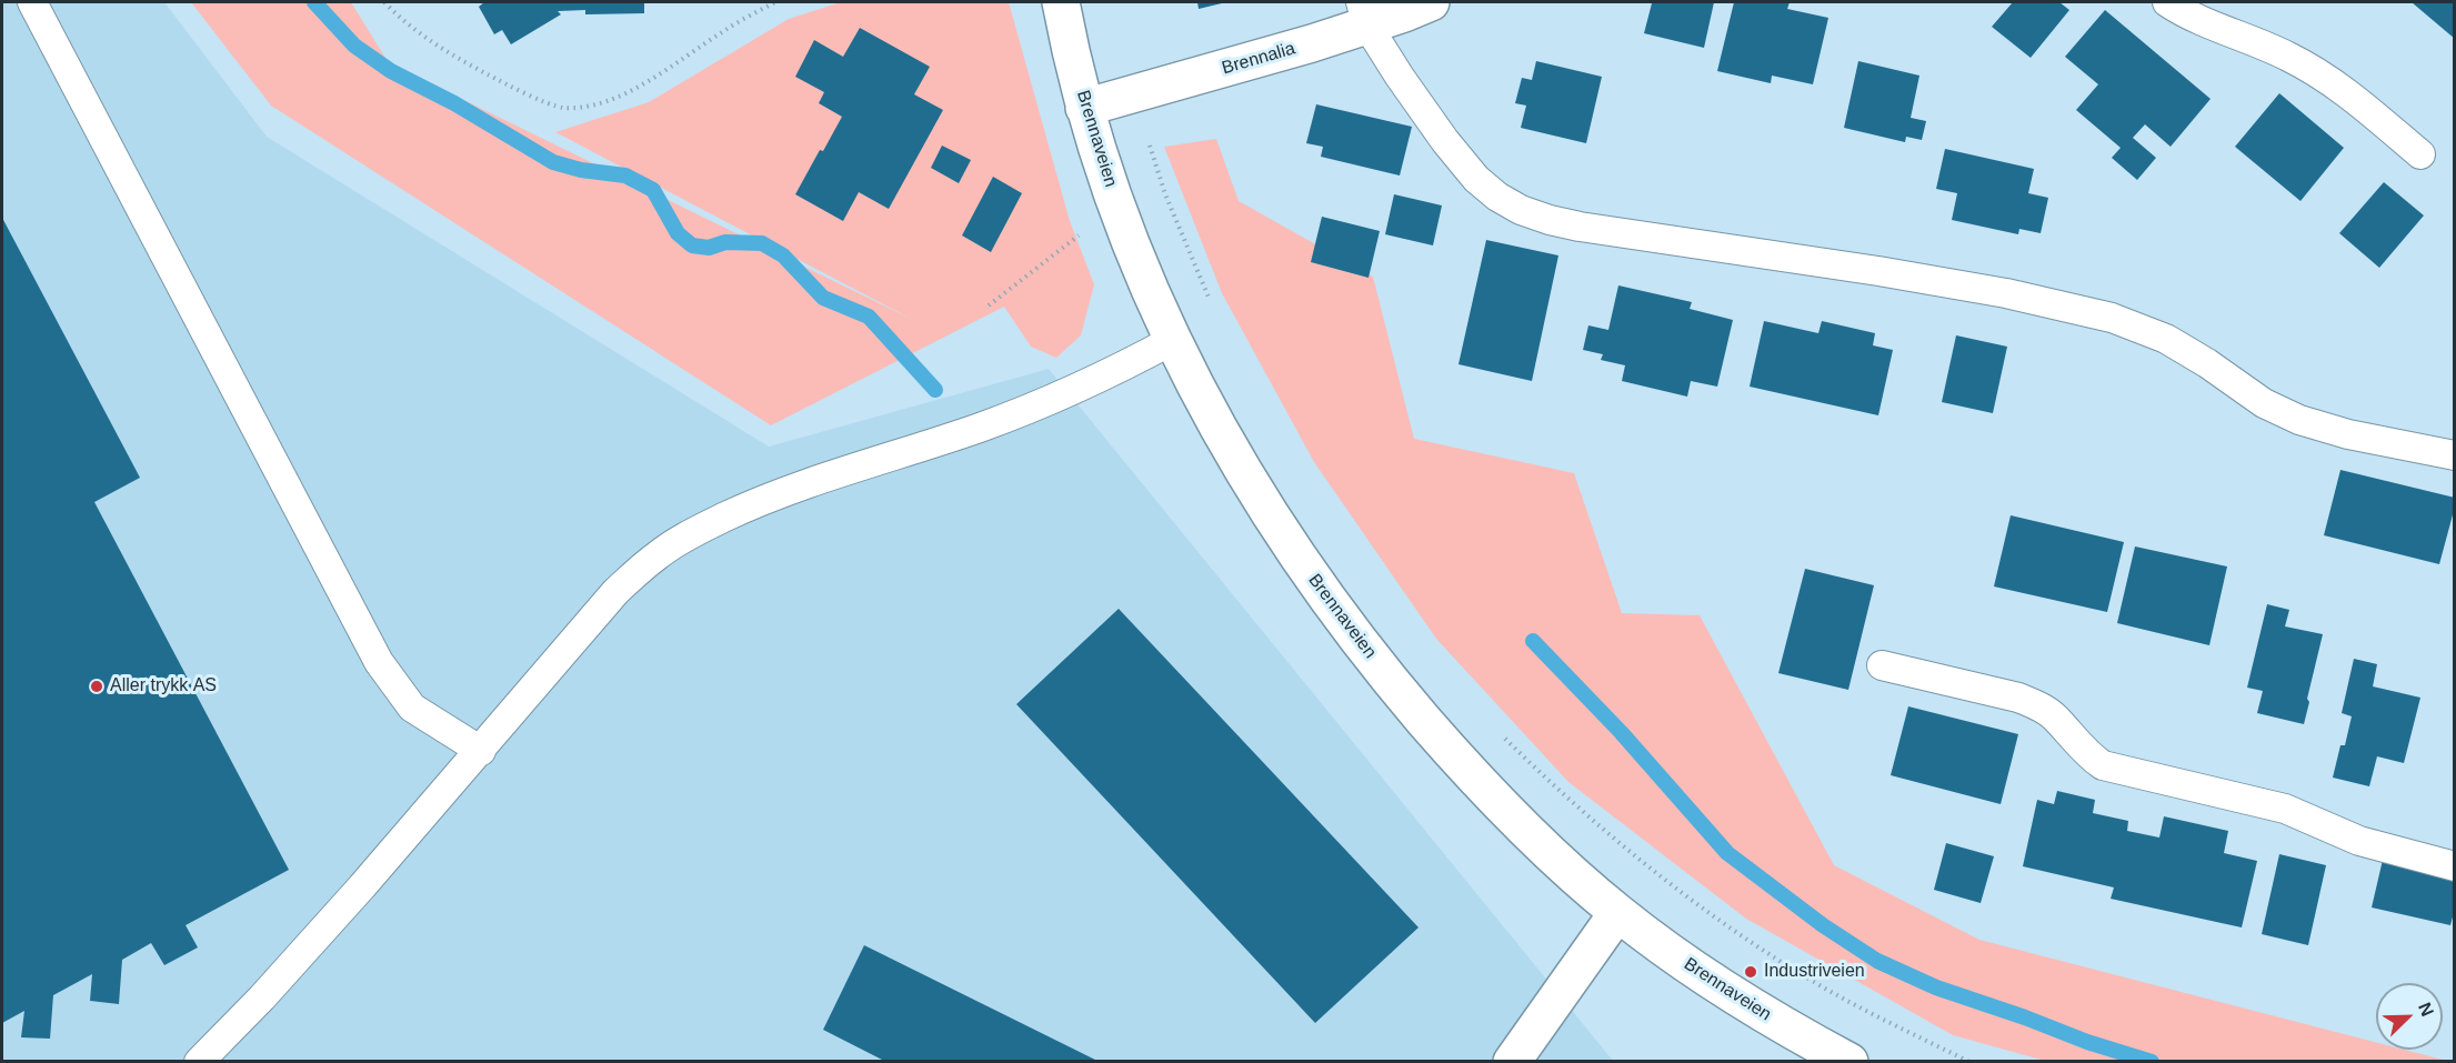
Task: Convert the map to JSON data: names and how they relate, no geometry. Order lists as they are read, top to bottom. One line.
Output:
{"streets":{"street":["Brennalia","Brennaveien"]},"crossings":[["Brennalia","Brennaveien"]],"places":["Aller trykk AS","Industriveien"],"north":"top right"}
